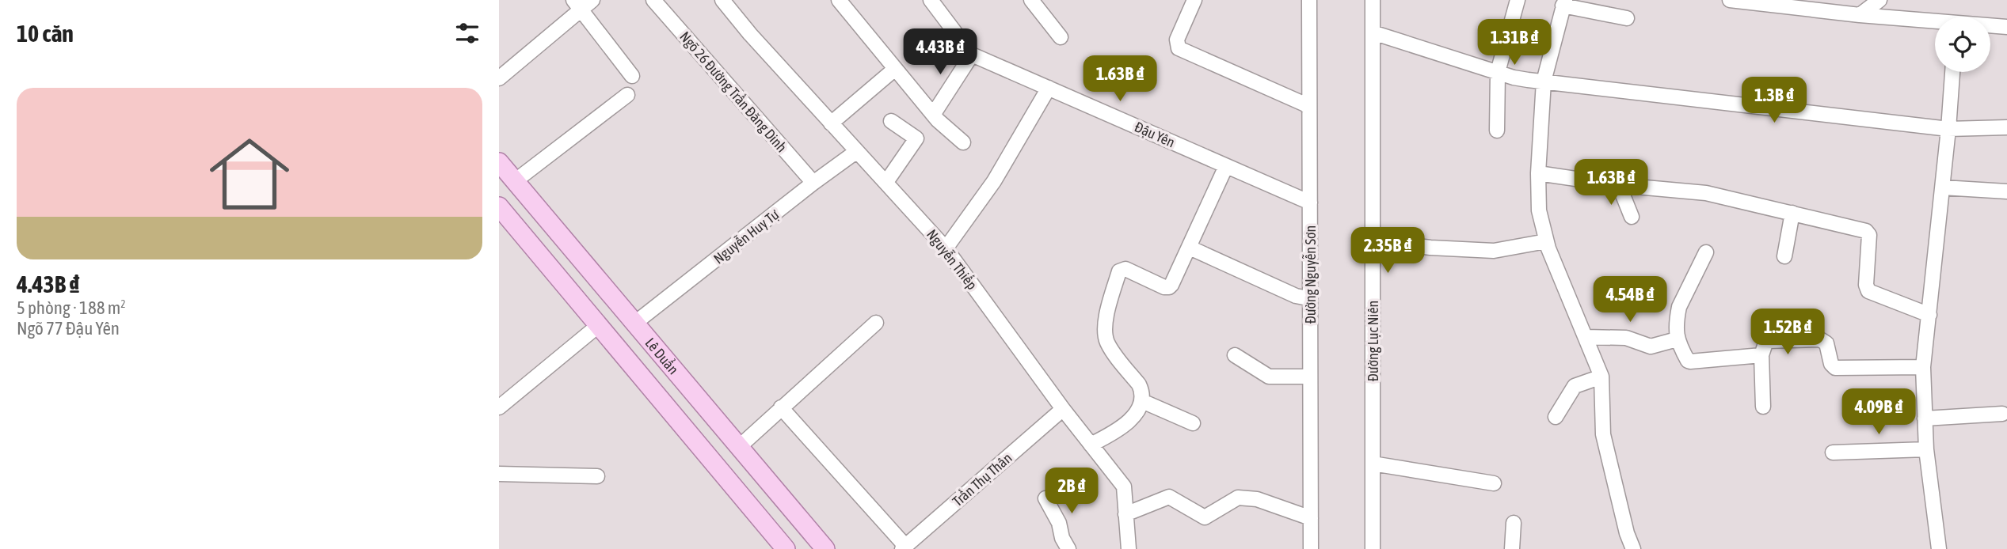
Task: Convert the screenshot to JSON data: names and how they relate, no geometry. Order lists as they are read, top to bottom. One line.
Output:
{"streets":{"main road":["Lê Duẩn"],"street":["Ngõ 26 Đường Trần Đăng Dinh","Đậu Yên","Nguyễn Huy Tự","Nguyễn Thiếp","Đường Nguyễn Sơn","Đường Lục Niên","Trần Thụ Thân"]},"crossings":[["Ngõ 26 Đường Trần Đăng Dinh","Nguyễn Huy Tự"],["Đậu Yên","Đường Nguyễn Sơn"],["Nguyễn Huy Tự","Nguyễn Thiếp"],["Nguyễn Huy Tự","Lê Duẩn"],["Nguyễn Thiếp","Trần Thụ Thân"]],"page":{"heading":"10 căn","price":["1.31B ₫","4.43B ₫","1.63B ₫","1.3B ₫","1.63B ₫","2.35B ₫","4.54B ₫","1.52B ₫","4.09B ₫","2B ₫"],"list":[{"name":"4.43B ₫","note":"5 phòng · 188 m² · Ngõ 77 Đậu Yên"}]}}
